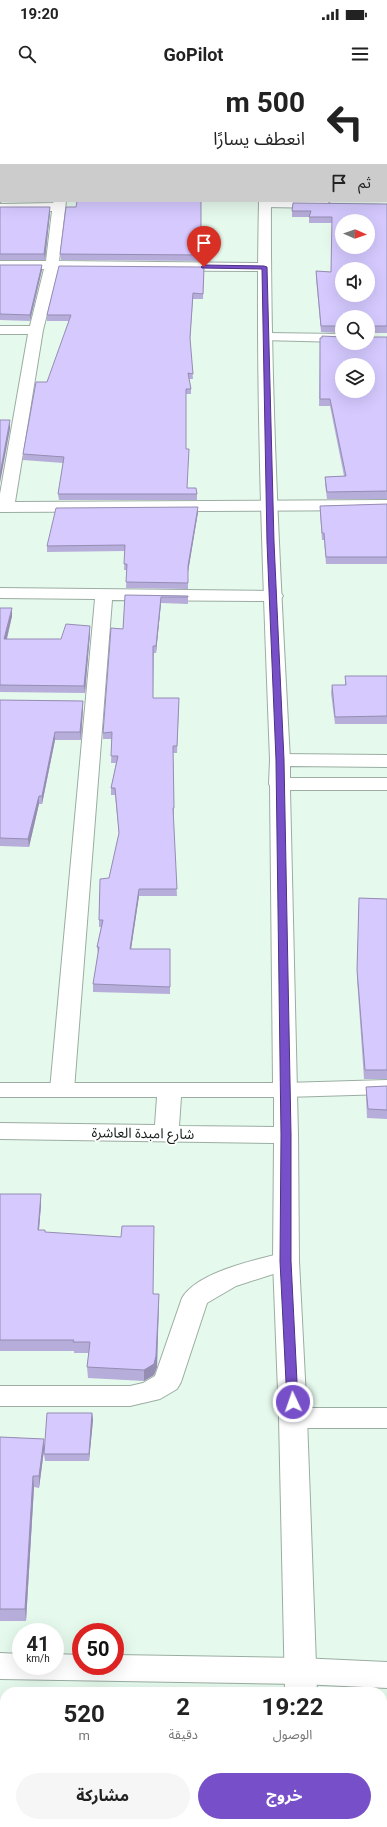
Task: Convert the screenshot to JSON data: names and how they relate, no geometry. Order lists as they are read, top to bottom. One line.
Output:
{"streets":{"street":["شارع امبدة العاشرة"]},"north":"right","page":{"status":"19:20","header":"GoPilot","turn":["500 m","انعطف يسارًا"],"then":"ثم","speed":"41 km/h","limit":"50","eta":["19:22","الوصول","2","دقيقة","520","m"],"buttons":["خروج","مشاركة"]}}
